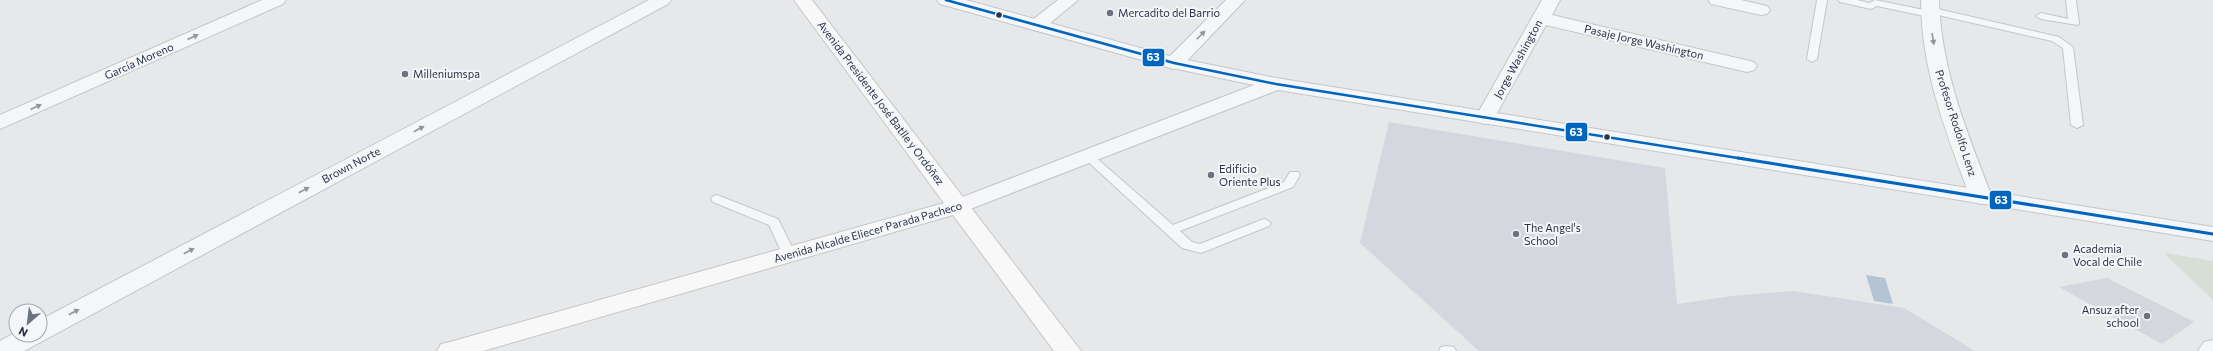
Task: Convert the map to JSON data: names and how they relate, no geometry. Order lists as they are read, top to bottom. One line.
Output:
{"streets":{"main road":["Avenida Presidente José Batlle y Ordóñez","Avenida Alcalde Eliecer Parada Pacheco"],"street":["Pasaje Jorge Washington","Jorge Washington","García Moreno","Profesor Rodolfo Lenz","Brown Norte"]},"crossings":[["Pasaje Jorge Washington","Jorge Washington"],["Avenida Presidente José Batlle y Ordóñez","Avenida Alcalde Eliecer Parada Pacheco"]],"one_way":["García Moreno","Profesor Rodolfo Lenz","Brown Norte"],"places":["Mercadito del Barrio","Milleniumspa","Edificio Oriente Plus","The Angel's School","Academia Vocal de Chile","Ansuz after school"],"lines":["transit line 63"],"north":"bottom left"}
